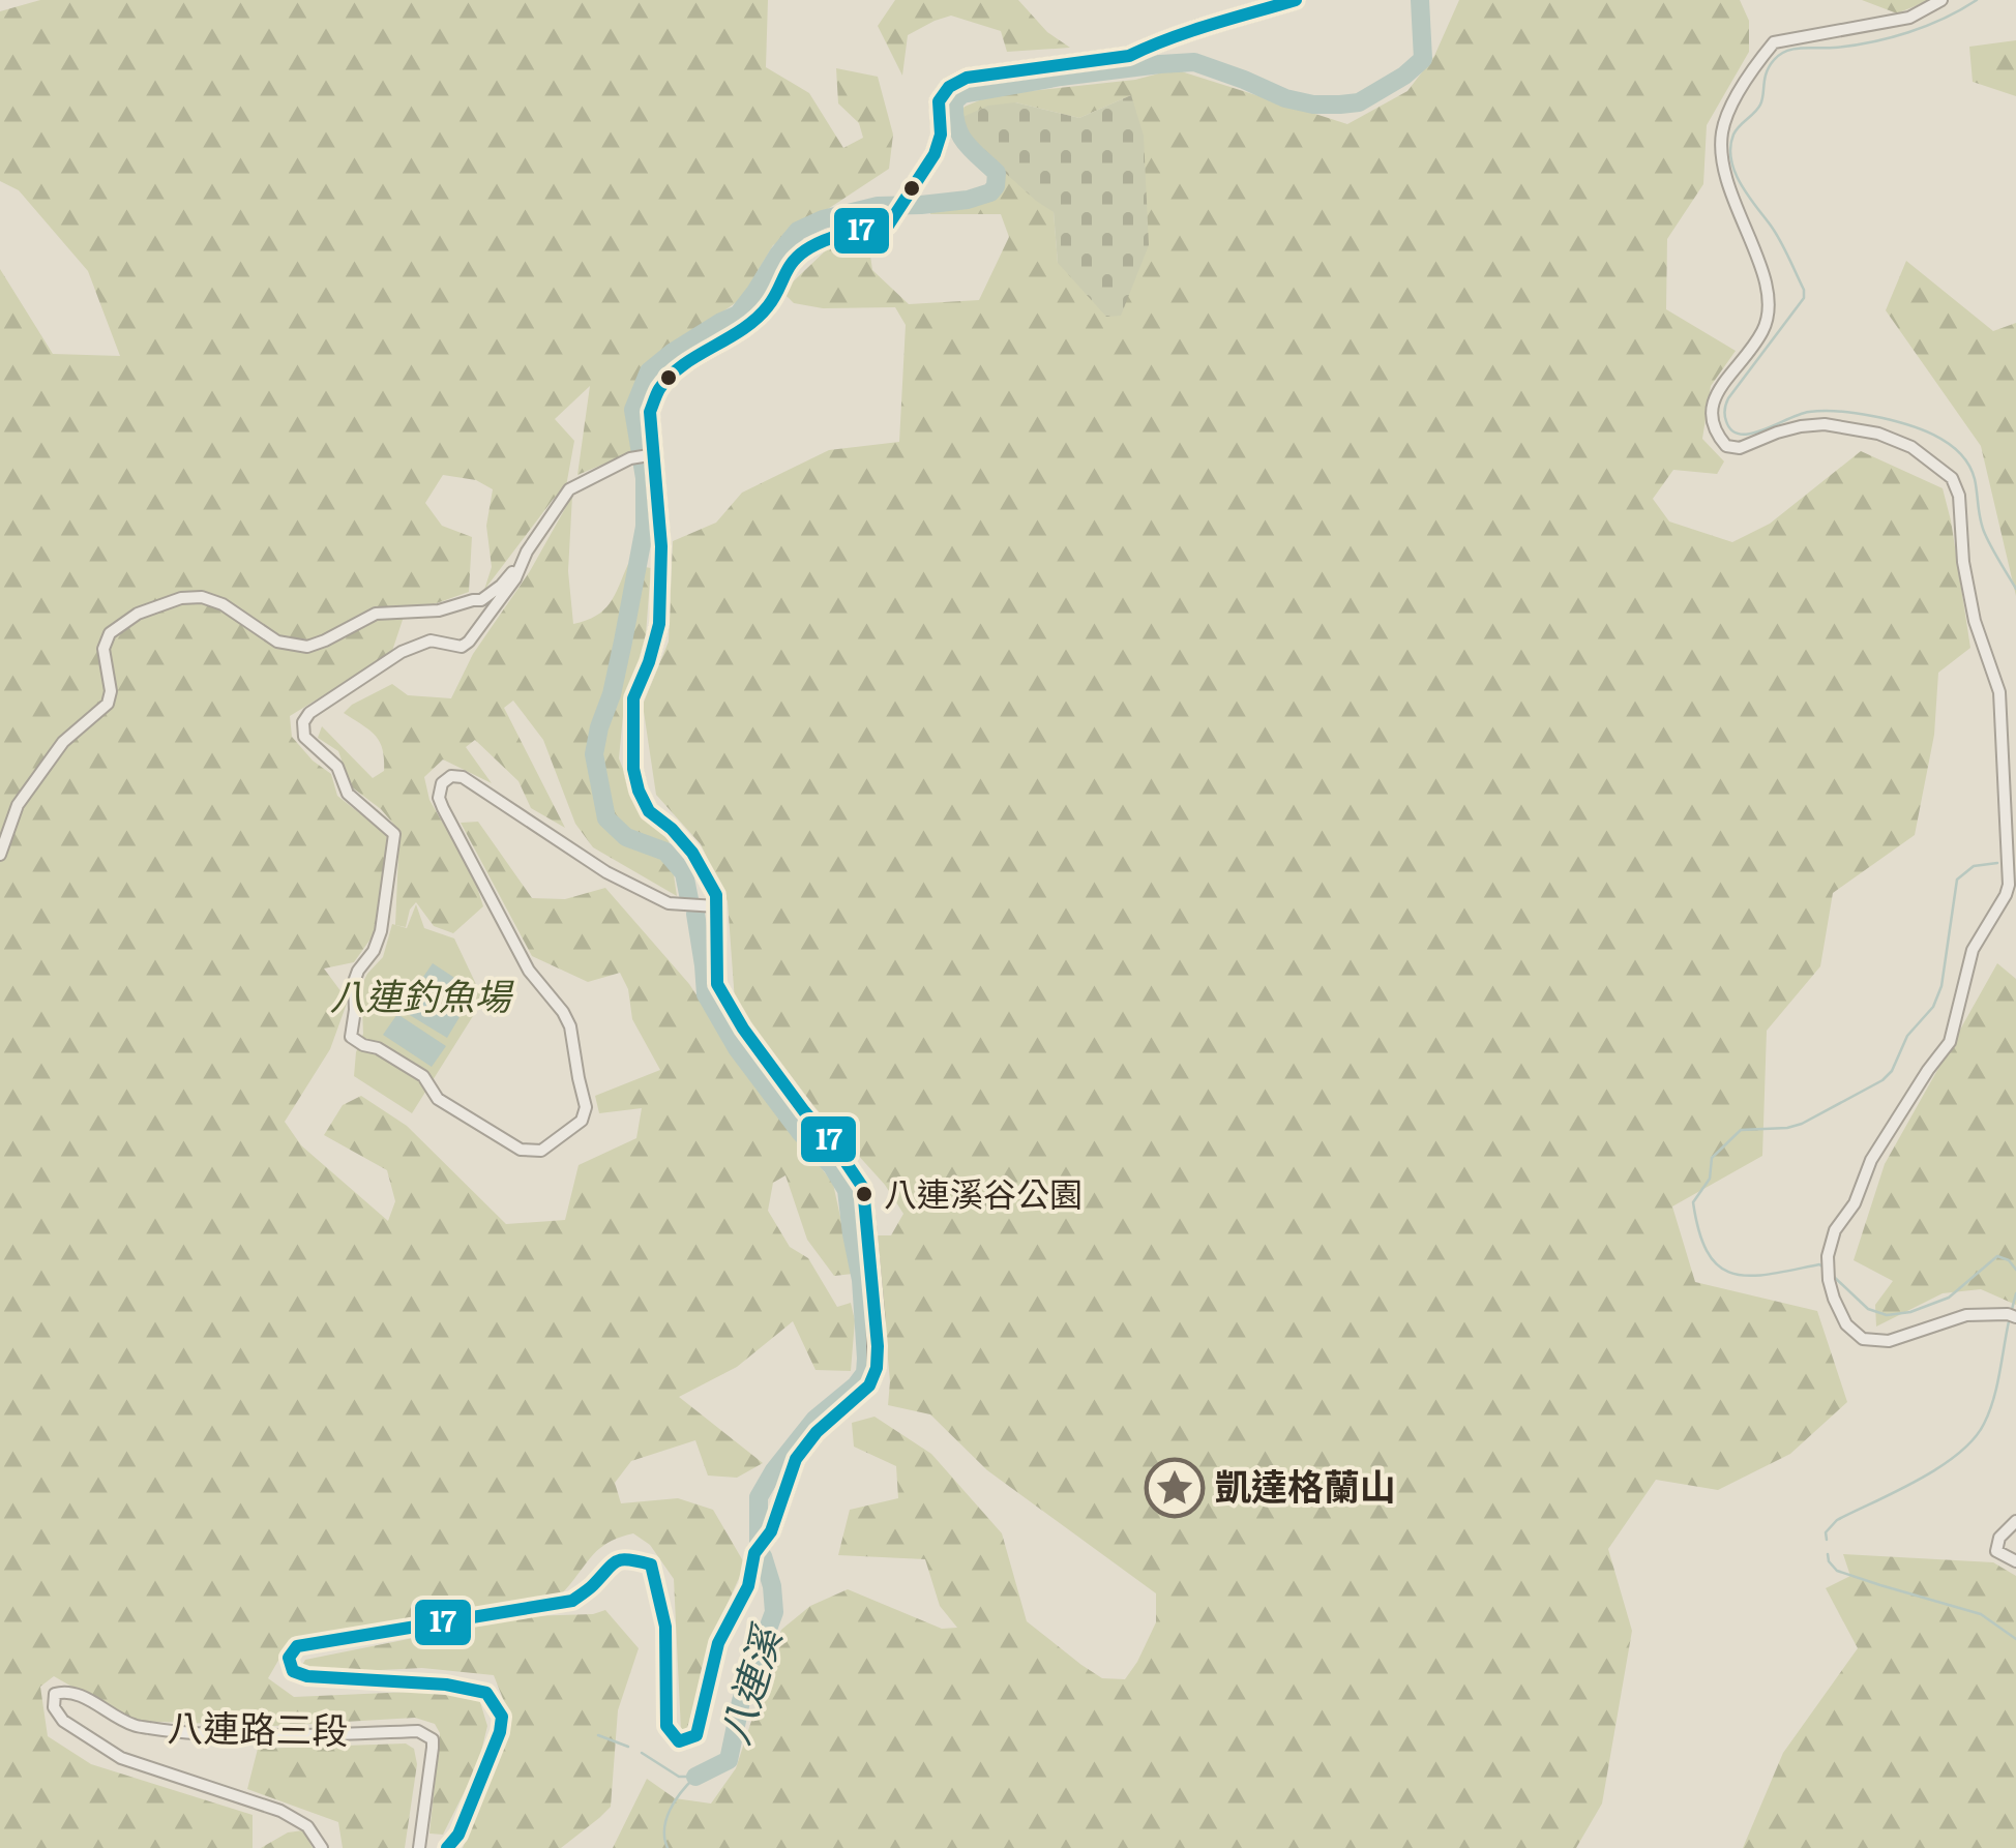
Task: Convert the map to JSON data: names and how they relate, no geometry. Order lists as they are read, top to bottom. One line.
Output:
{"streets":{"street":["八連路三段"]},"water":["八連溪"],"parks":["八連釣魚場"],"places":{"other":["八連溪谷公園"],"place":["凱達格蘭山"]},"lines":["transit line 17"]}
